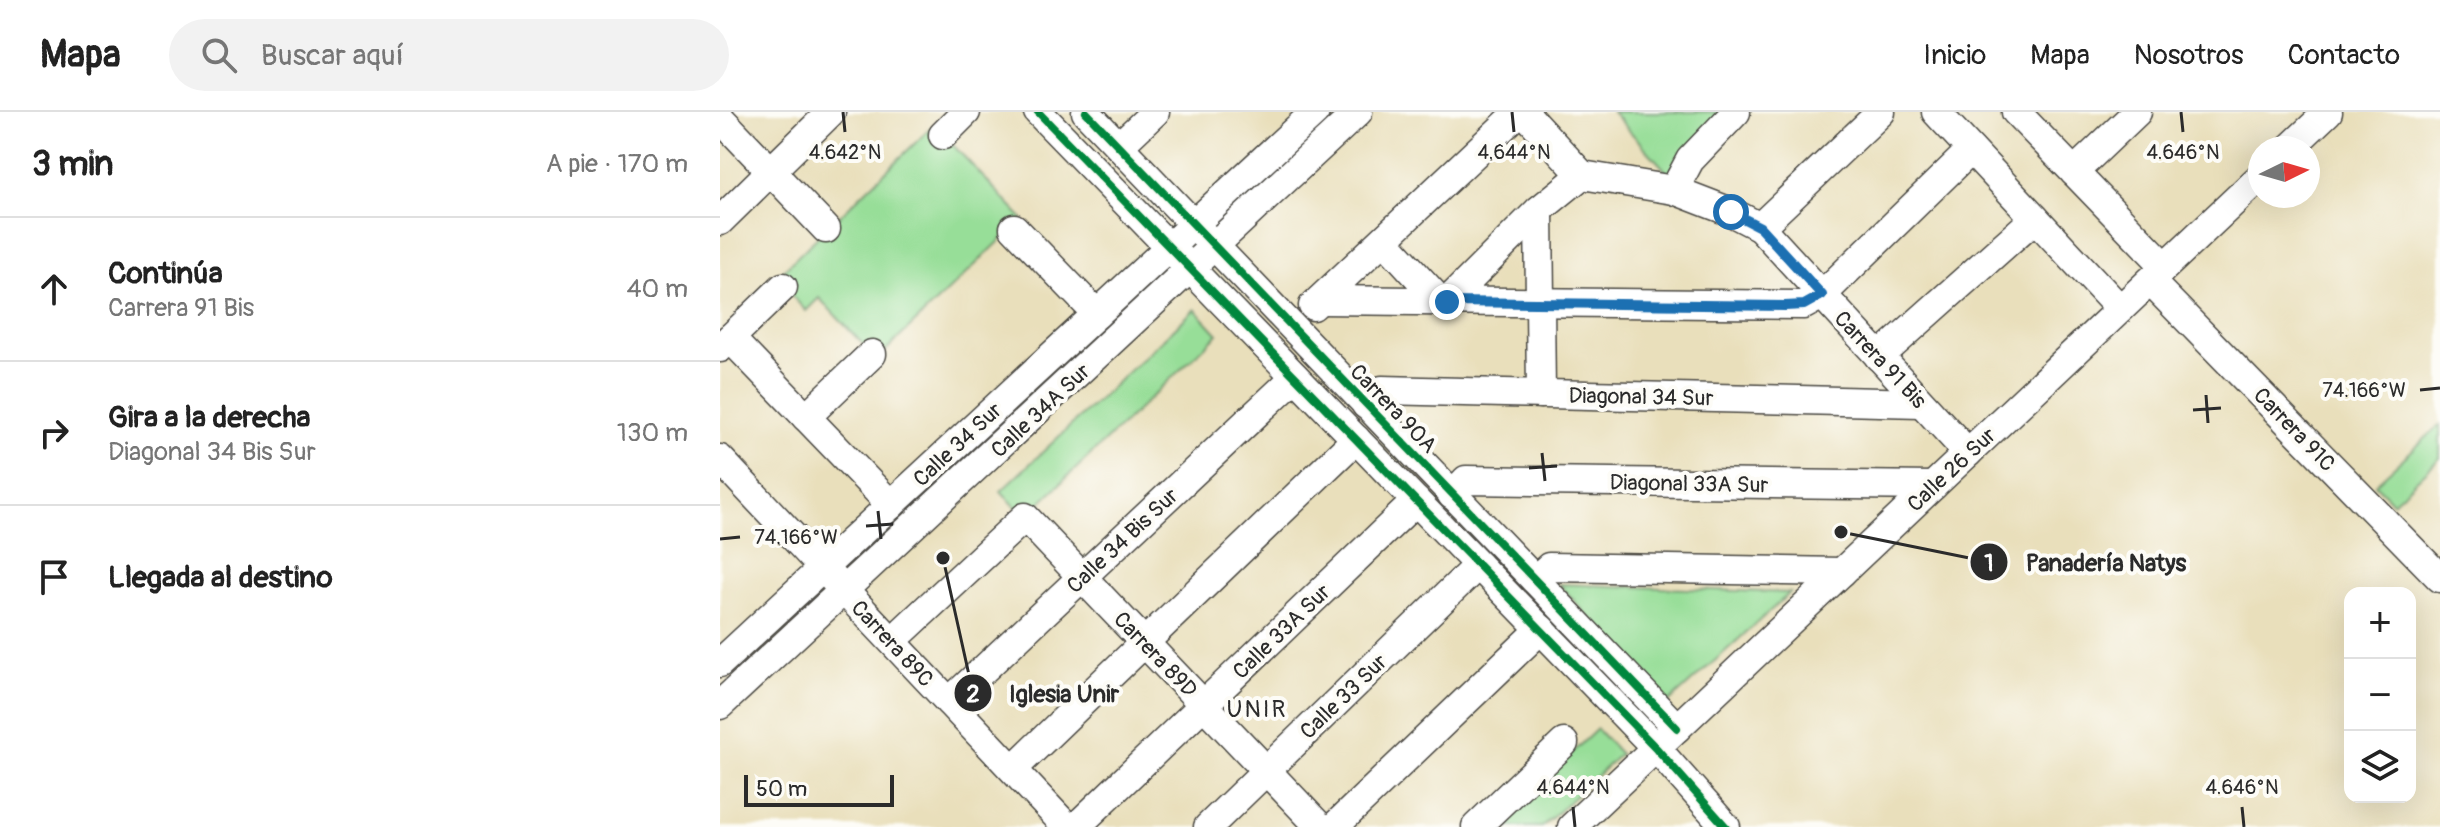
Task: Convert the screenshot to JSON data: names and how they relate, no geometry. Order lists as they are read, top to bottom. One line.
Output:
{"streets":{"street":["Carrera 91 Bis","Diagonal 34 Sur","Carrera 90A","Calle 34A Sur","Carrera 91C","Calle 34 Sur","Calle 26 Sur","Diagonal 33A Sur","Calle 34 Bis Sur","Calle 33A Sur","Carrera 89C","Carrera 89D","Calle 33 Sur"]},"crossings":[["Carrera 91 Bis","Diagonal 34 Sur"],["Carrera 91 Bis","Calle 26 Sur"],["Diagonal 34 Sur","Carrera 90A"],["Carrera 90A","Calle 34A Sur"],["Carrera 90A","Calle 34 Sur"],["Carrera 90A","Calle 26 Sur"],["Carrera 90A","Diagonal 33A Sur"],["Calle 34A Sur","Carrera 89C"],["Carrera 91C","Calle 26 Sur"],["Calle 34 Sur","Carrera 89C"],["Calle 26 Sur","Diagonal 33A Sur"],["Calle 34 Bis Sur","Carrera 89C"],["Calle 34 Bis Sur","Carrera 89D"],["Calle 33A Sur","Carrera 89D"],["Carrera 89D","Calle 33 Sur"]],"districts":["UNIR"],"places":["Panadería Natys","Iglesia Unir"],"scale_bar":"50 m","north":"right","page":{"header":"Mapa","search":"Buscar aquí","nav":["Inicio","Mapa","Nosotros","Contacto"],"heading":["3 min","A pie · 170 m"],"list":[["Continúa","Carrera 91 Bis","40 m"],["Gira a la derecha","Diagonal 34 Bis Sur","130 m"],"Llegada al destino"],"map_buttons":["+","−"],"scale":"50 m"},"coordinates":["4.642°N","4.644°N","4.646°N","74.166°W"]}
